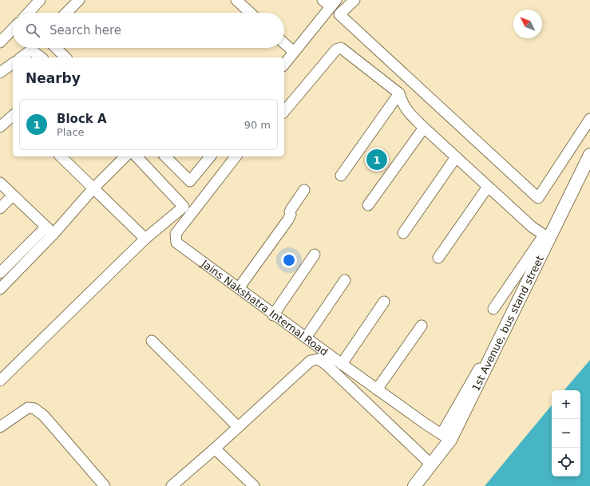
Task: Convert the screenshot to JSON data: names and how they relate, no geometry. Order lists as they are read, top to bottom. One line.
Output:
{"streets":{"street":["Jains Nakshatra Internal Road","1st Avenue, bus stand street"]},"crossings":[["Jains Nakshatra Internal Road","1st Avenue, bus stand street"]],"north":"top left","page":{"search":"Search here","heading":"Nearby","list":[{"mark":"1","name":"Block A","note":"Place","value":"90 m"}],"pins":"1","map_buttons":["+","−"]}}
